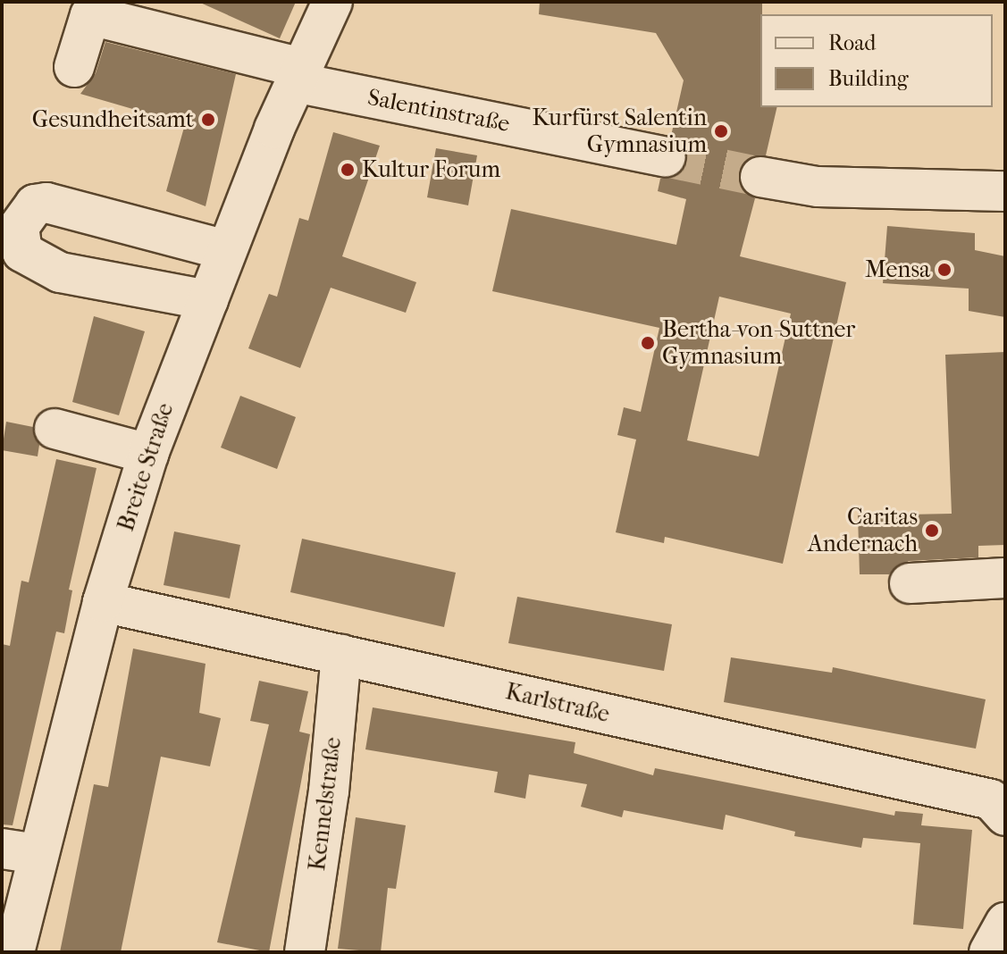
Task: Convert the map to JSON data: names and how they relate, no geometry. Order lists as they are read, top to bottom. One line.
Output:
{"streets":{"street":["Salentinstraße","Breite Straße","Karlstraße","Kennelstraße"]},"crossings":[["Salentinstraße","Breite Straße"],["Breite Straße","Karlstraße"],["Karlstraße","Kennelstraße"]],"places":["Gesundheitsamt","Kurfürst Salentin Gymnasium","Kultur Forum","Mensa","Bertha-von-Suttner Gymnasium","Caritas Andernach"],"legend":["Road","Building"]}
